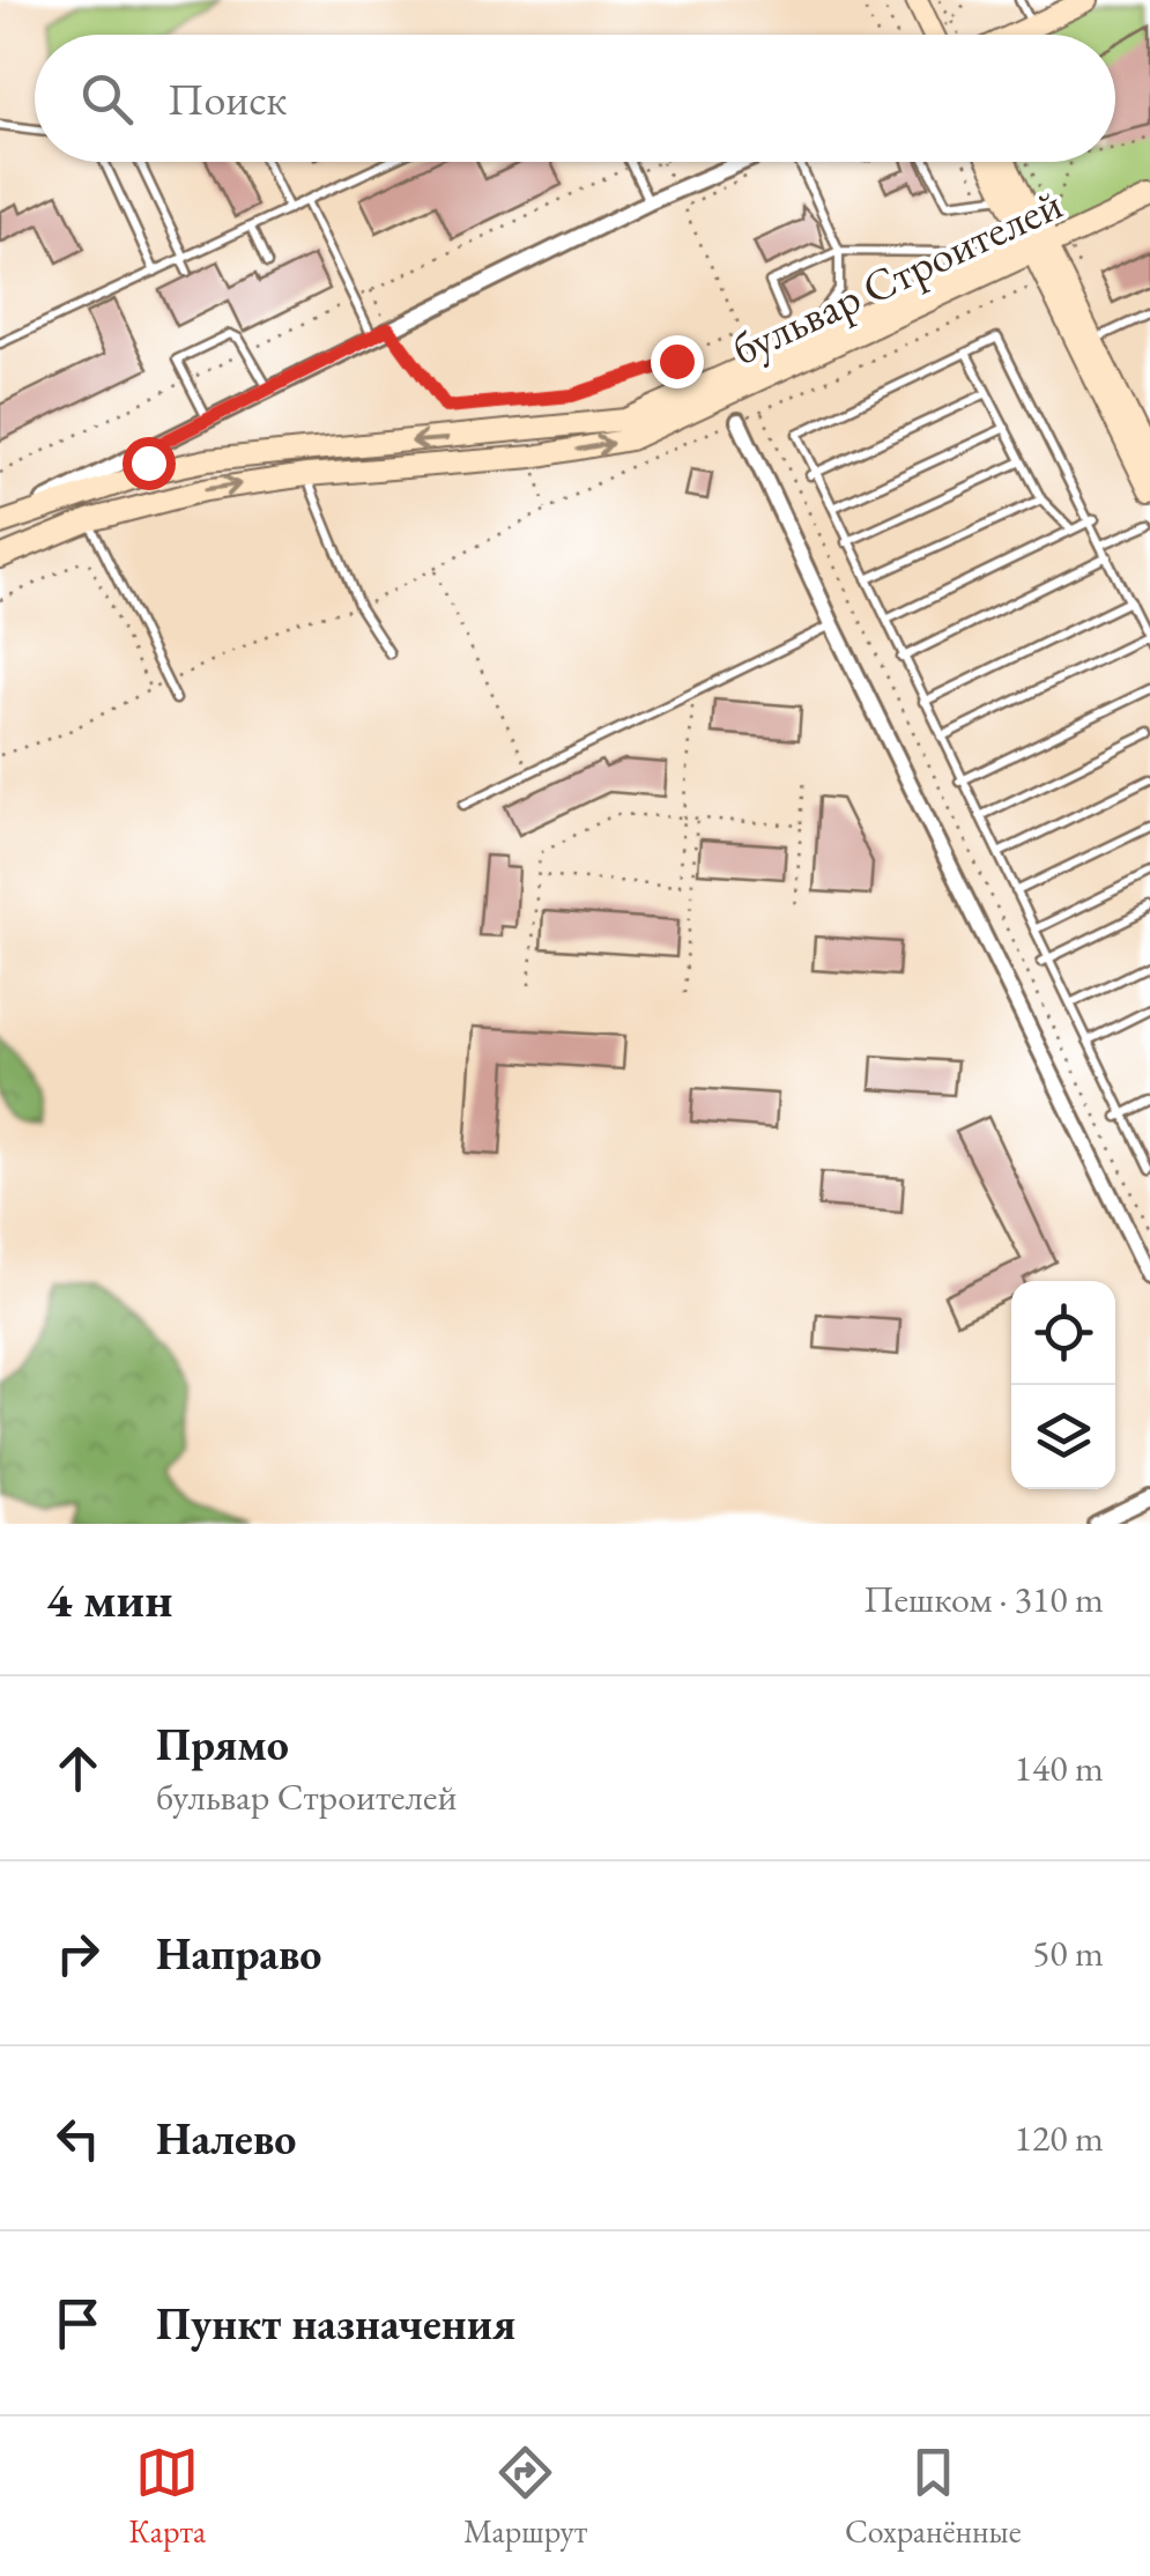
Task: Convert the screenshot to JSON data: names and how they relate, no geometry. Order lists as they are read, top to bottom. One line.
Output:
{"streets":{"main road":["бульвар Строителей"]},"page":{"search":"Поиск","heading":["4 мин","Пешком · 310 m"],"list":[["Прямо","бульвар Строителей","140 m"],["Направо","50 m"],["Налево","120 m"],"Пункт назначения"],"nav":["Карта","Маршрут","Сохранённые"]}}
